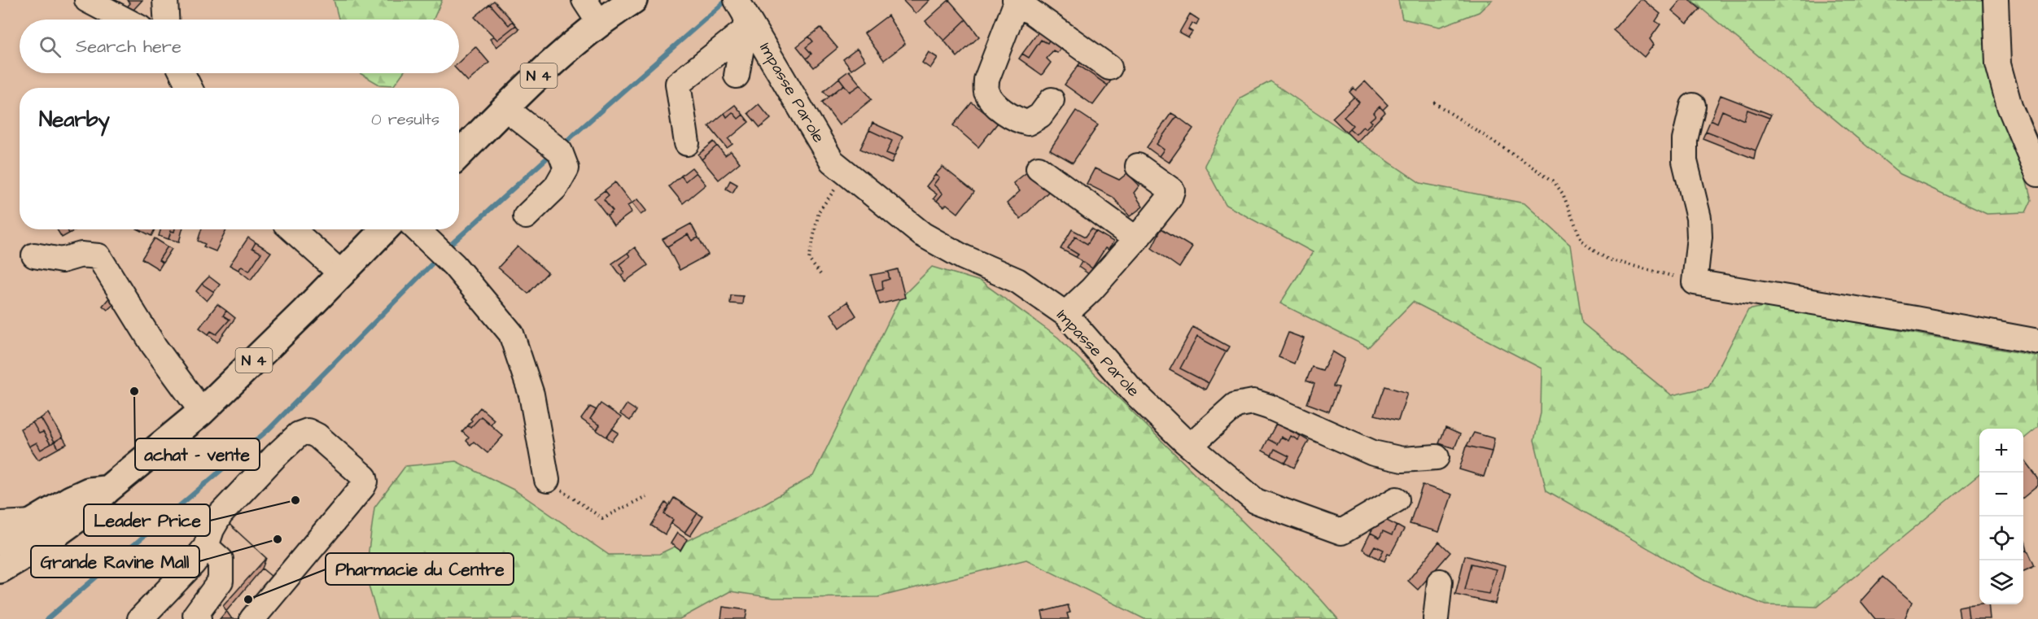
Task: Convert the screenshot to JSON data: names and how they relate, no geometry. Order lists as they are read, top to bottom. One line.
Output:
{"streets":{"main road":["N 4"],"street":["Impasse Parole"]},"places":["achat - vente","Leader Price","Grande Ravine Mall","Pharmacie du Centre"],"page":{"search":"Search here","heading":["Nearby","0 results"],"map_buttons":["+","−"]}}
